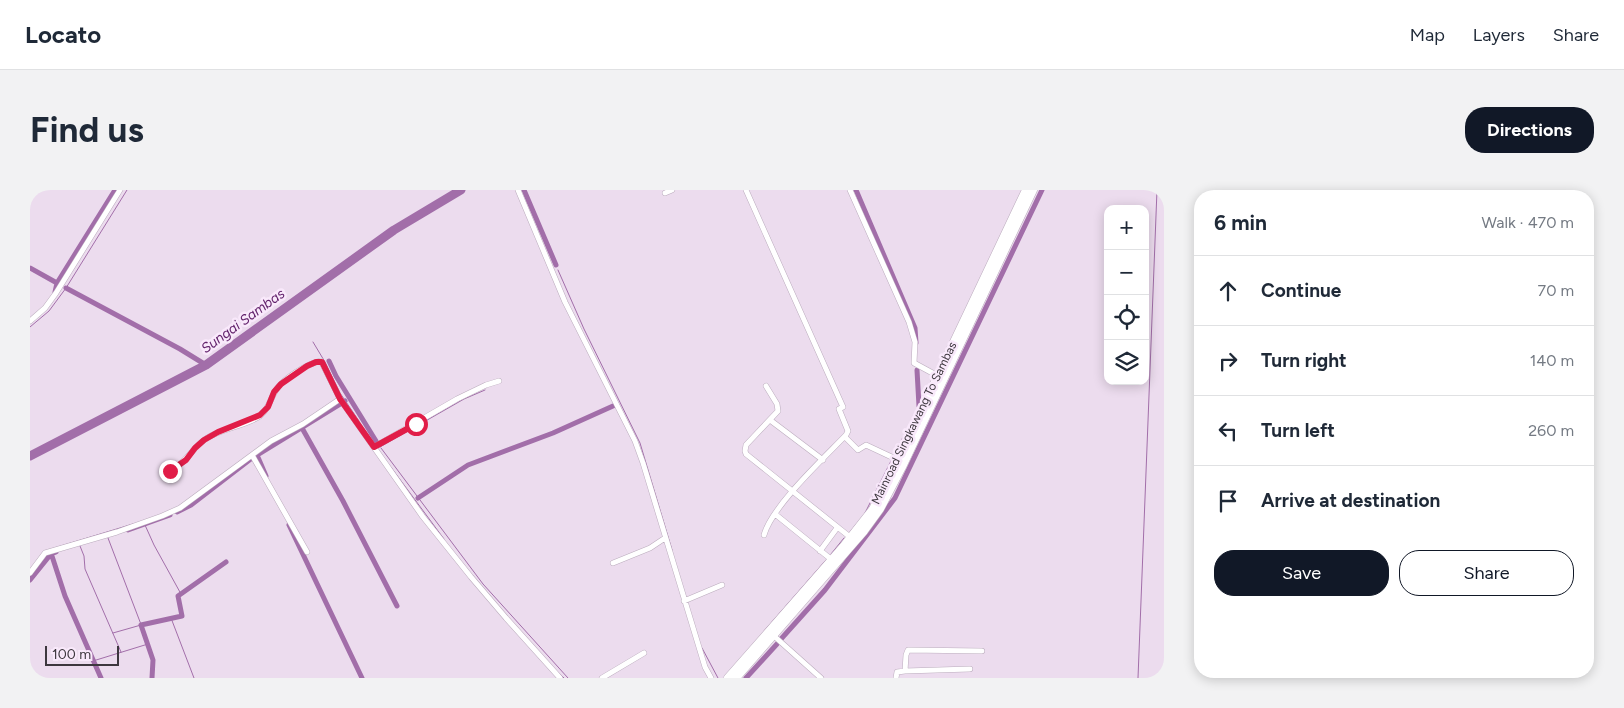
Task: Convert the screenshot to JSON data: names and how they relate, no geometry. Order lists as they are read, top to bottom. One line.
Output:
{"streets":{"highway":["Mainroad Singkawang To Sambas"]},"water":["Sungai Sambas"],"scale_bar":"100 m","page":{"header":"Locato","nav":["Map","Layers","Share"],"buttons":["Directions",["Save","Share"]],"title":"Find us","heading":["6 min","Walk · 470 m"],"map_buttons":["+","−"],"list":[["Continue","70 m"],["Turn right","140 m"],["Turn left","260 m"],"Arrive at destination"],"scale":"100 m"}}
